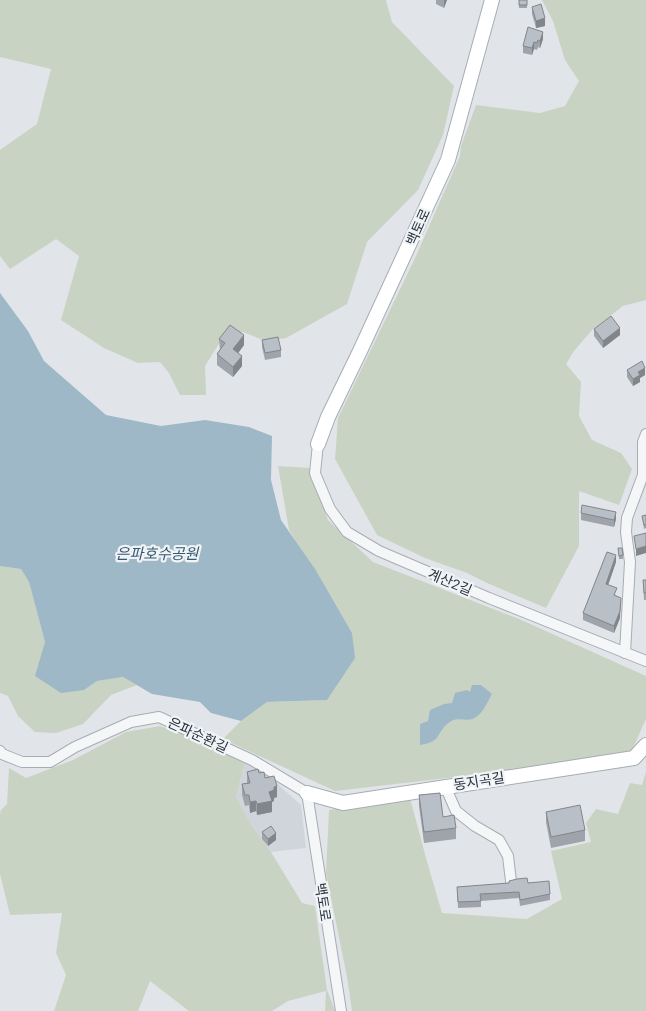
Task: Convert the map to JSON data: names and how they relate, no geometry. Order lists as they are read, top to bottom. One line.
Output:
{"streets":{"street":["백토로","계산2길","은파순환길","동지곡길"]},"crossings":[["백토로","계산2길"],["백토로","은파순환길"],["백토로","동지곡길"],["은파순환길","동지곡길"]],"water":["은파호수공원"]}
